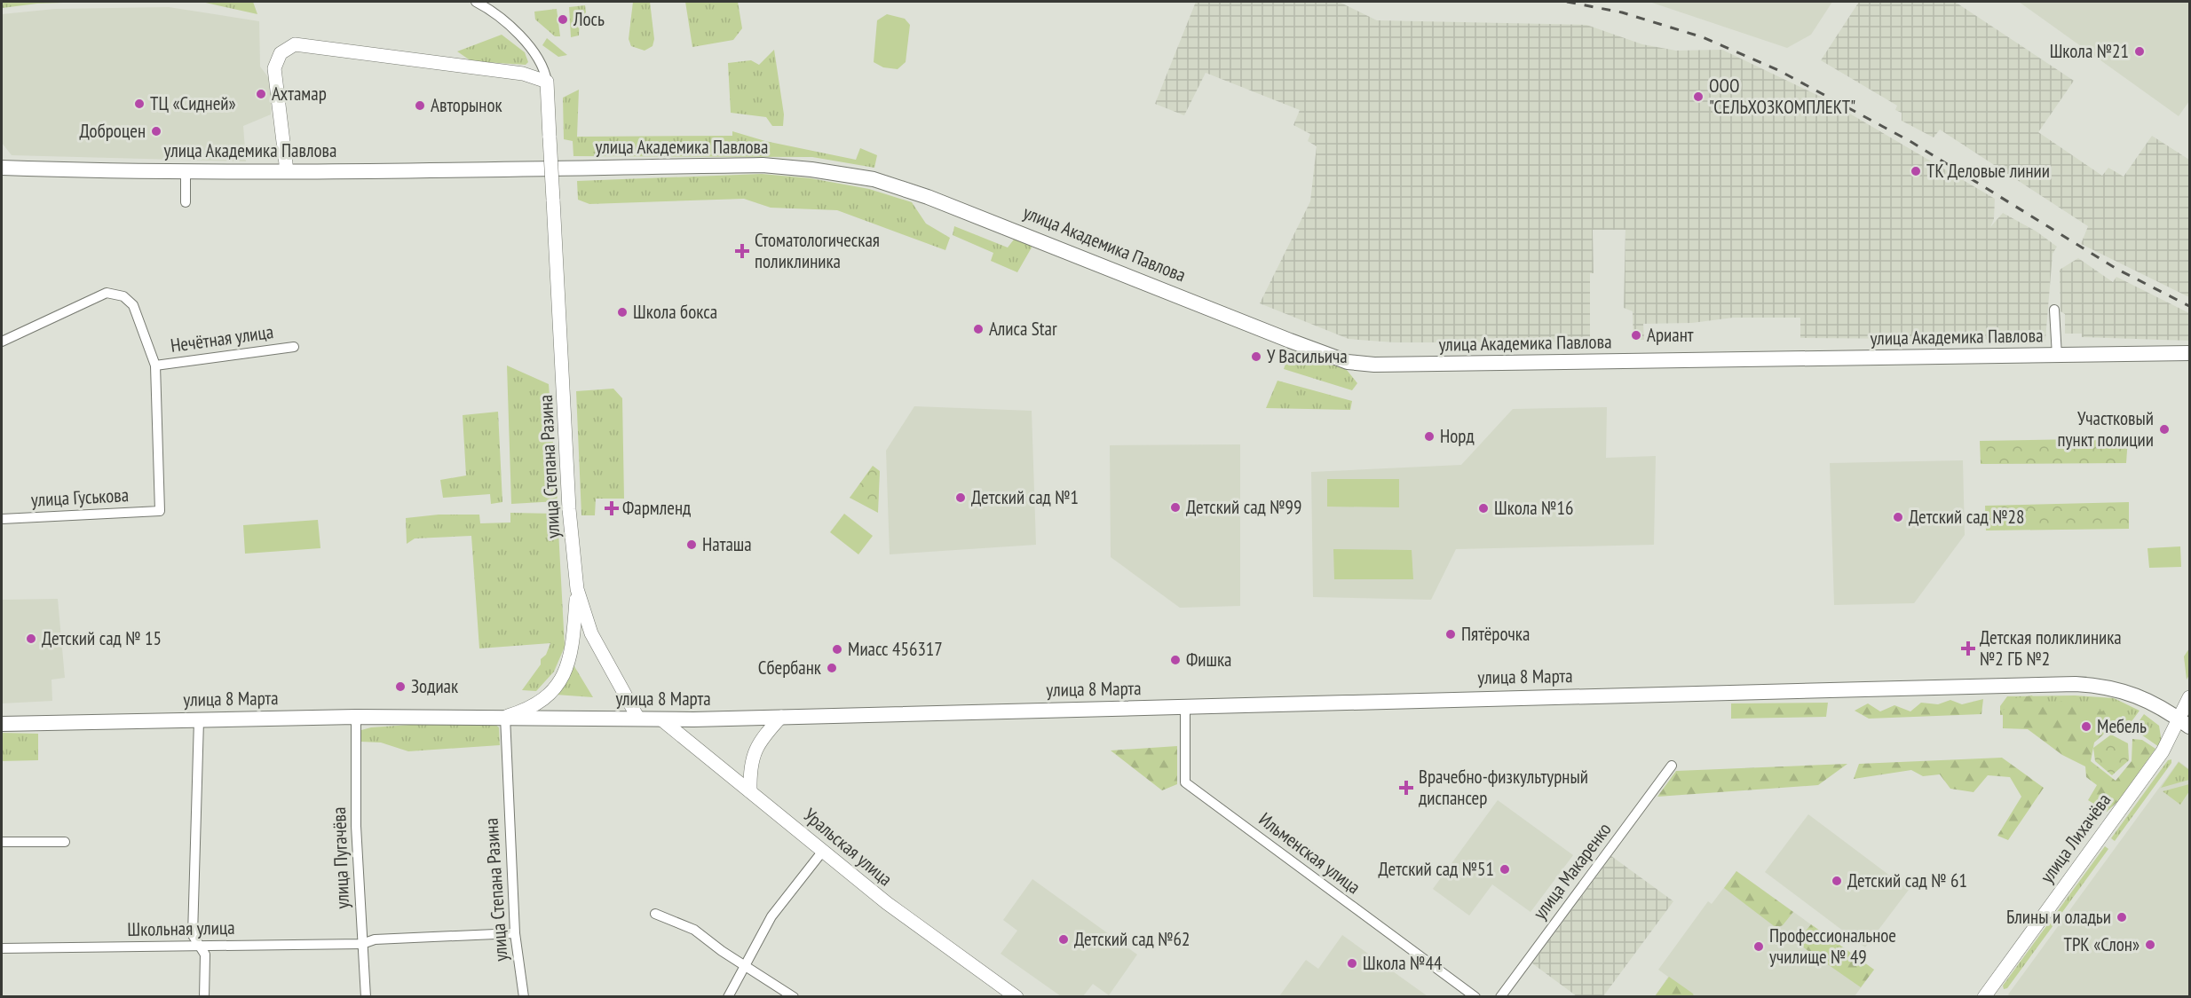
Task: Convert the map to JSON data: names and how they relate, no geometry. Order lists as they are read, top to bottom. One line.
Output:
{"streets":{"main road":["улица Академика Павлова","улица Степана Разина","улица 8 Марта","улица Лихачёва","Уральская улица"],"street":["Нечётная улица","улица Гуськова","Ильменская улица","улица Пугачёва","улица Макаренко","Школьная улица"]},"crossings":[["Нечётная улица","улица Гуськова"],["улица Степана Разина","улица 8 Марта"],["улица Степана Разина","Школьная улица"],["улица 8 Марта","улица Лихачёва"],["улица 8 Марта","Уральская улица"],["улица 8 Марта","Ильменская улица"],["улица 8 Марта","улица Пугачёва"],["улица Пугачёва","Школьная улица"]],"places":{"other":["Лось","Школа №21","Ахтамар","ООО \"СЕЛЬХОЗКОМПЛЕКТ\"","ТЦ «Сидней»","Авторынок","Доброцен","ТК Деловые линии","Школа бокса","Алиса Star","Ариант","У Васильича","Участковый пункт полиции","Норд","Детский сад №1","Детский сад №99","Школа №16","Детский сад №28","Наташа","Пятёрочка","Детский сад № 15","Миасс 456317","Фишка","Сбербанк","Зодиак","Мебель","Детский сад №51","Детский сад № 61","Блины и оладьи","Детский сад №62","ТРК «Слон»","Профессиональное училище № 49","Школа №44"],"health":["Стоматологическая поликлиника","Фармленд","Детская поликлиника №2 ГБ №2","Врачебно-физкультурный диспансер"]}}
